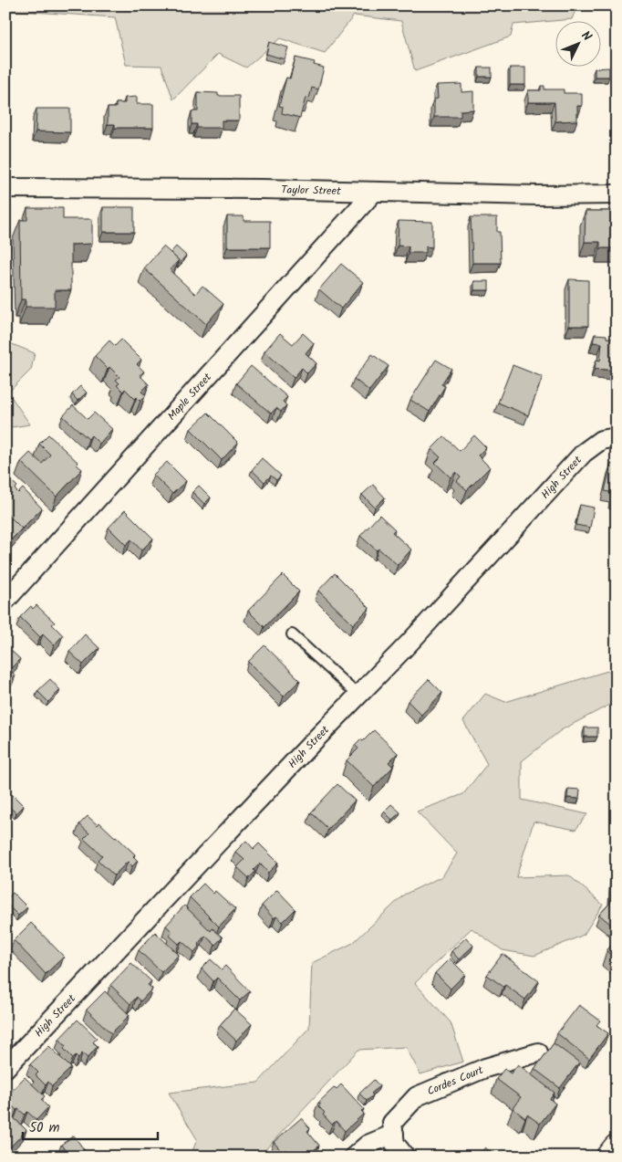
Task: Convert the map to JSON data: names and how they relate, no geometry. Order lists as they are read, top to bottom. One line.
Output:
{"streets":{"street":["Taylor Street","Maple Street","High Street","Cordes Court"]},"crossings":[["Taylor Street","Maple Street"]],"scale_bar":"50 m","north":"top right"}
